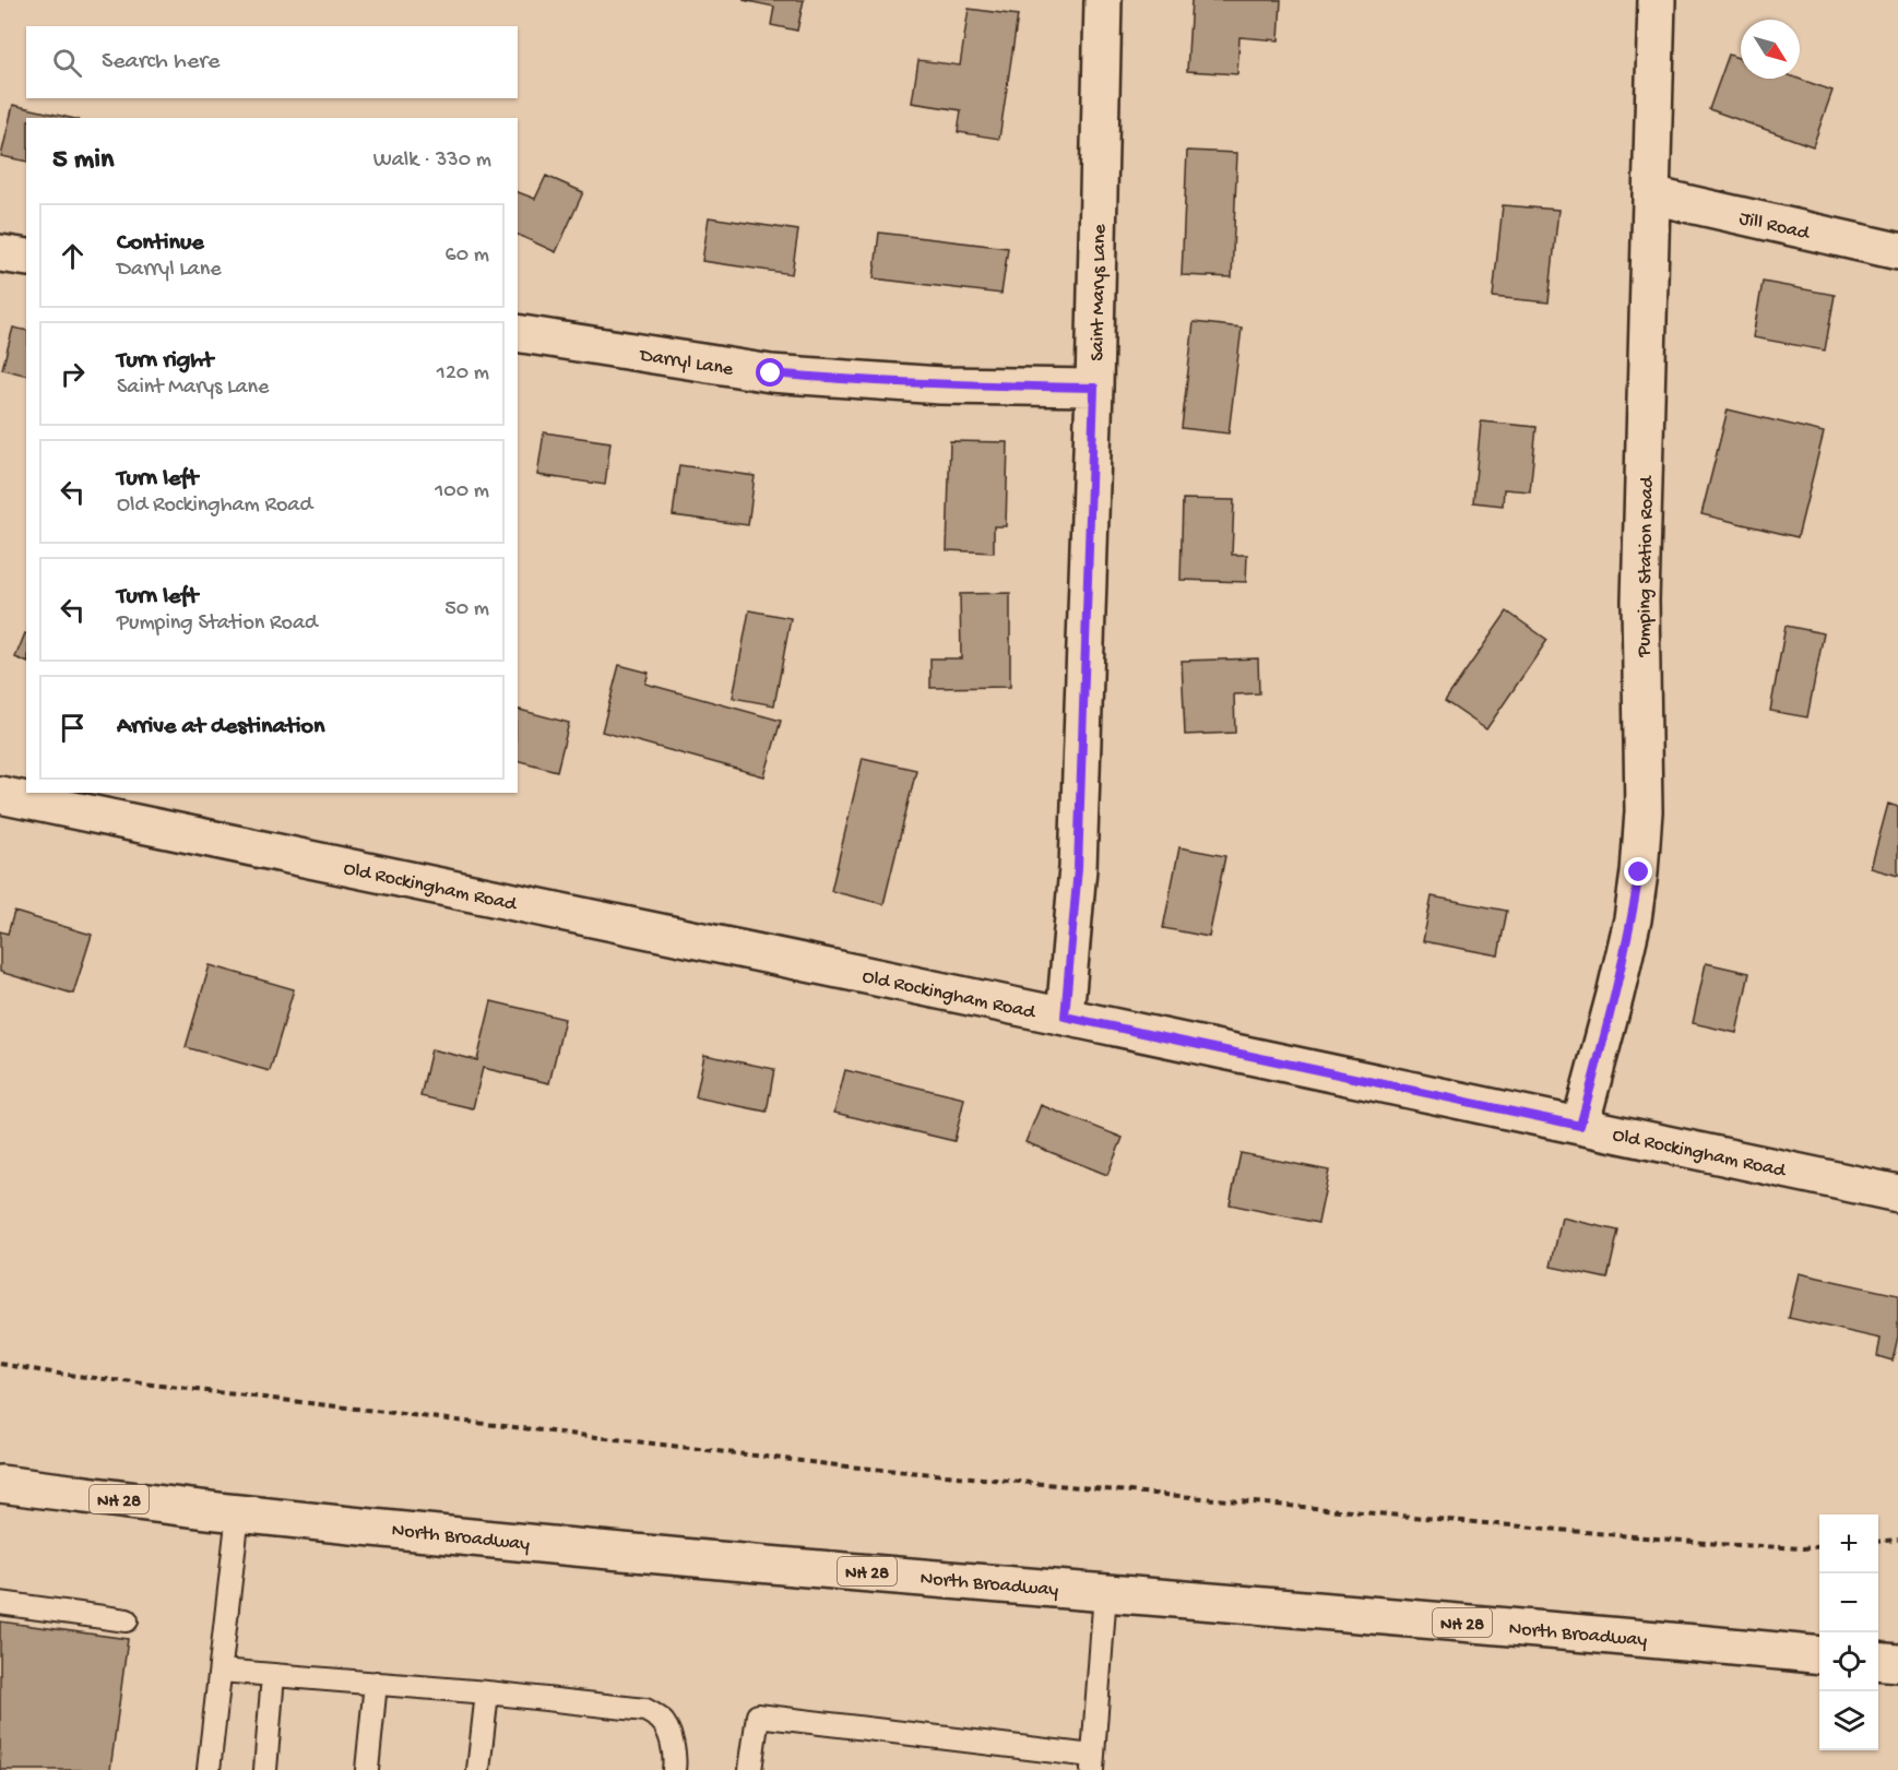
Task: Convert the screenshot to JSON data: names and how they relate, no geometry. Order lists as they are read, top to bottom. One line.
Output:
{"streets":{"street":["Jill Road","Saint Marys Lane","Darryl Lane","Pumping Station Road","Old Rockingham Road","NH 28","North Broadway"]},"crossings":[["Jill Road","Pumping Station Road"],["Saint Marys Lane","Darryl Lane"],["Saint Marys Lane","Old Rockingham Road"],["Pumping Station Road","Old Rockingham Road"]],"north":"bottom right","page":{"search":"Search here","heading":["5 min","Walk · 330 m"],"list":[["Continue","Darryl Lane","60 m"],["Turn right","Saint Marys Lane","120 m"],["Turn left","Old Rockingham Road","100 m"],["Turn left","Pumping Station Road","50 m"],"Arrive at destination"],"map_buttons":["+","−"]}}
